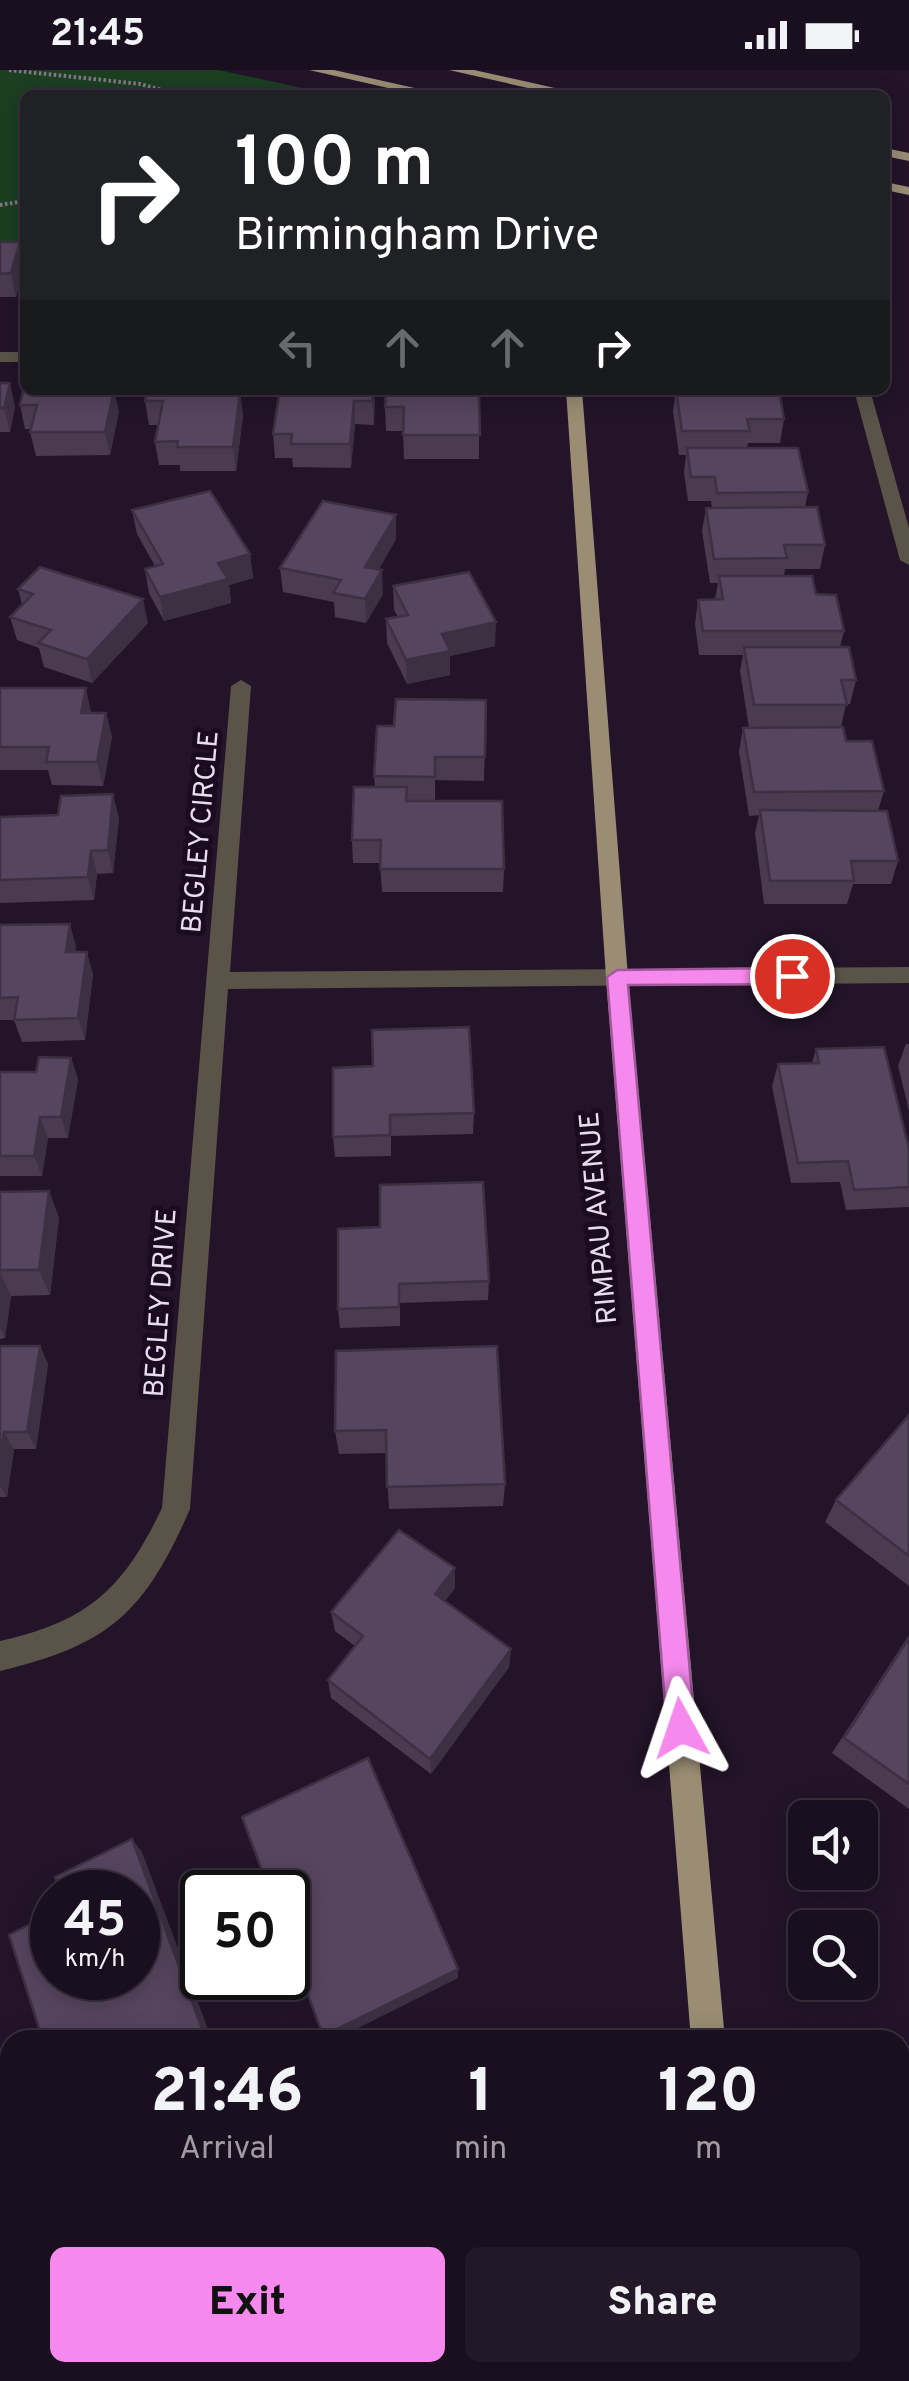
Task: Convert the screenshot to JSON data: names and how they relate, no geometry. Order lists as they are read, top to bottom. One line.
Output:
{"streets":{"main road":["RIMPAU AVENUE"],"street":["BEGLEY CIRCLE","BEGLEY DRIVE"]},"crossings":[["BEGLEY CIRCLE","BEGLEY DRIVE"]],"page":{"status":"21:45","turn":["100 m","Birmingham Drive"],"speed":"45 km/h","limit":"50","eta":["21:46","Arrival","1","min","120","m"],"buttons":["Exit","Share"]}}
